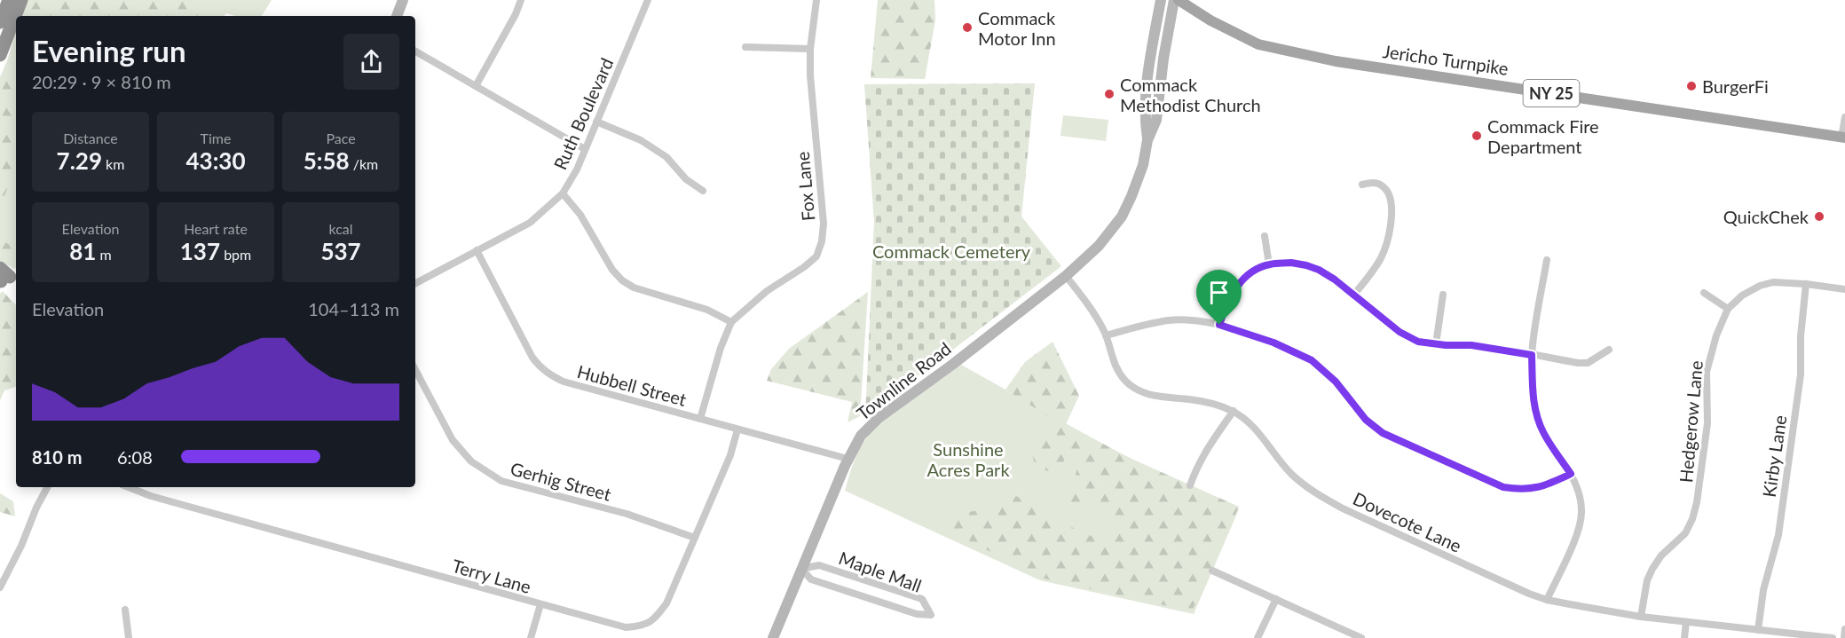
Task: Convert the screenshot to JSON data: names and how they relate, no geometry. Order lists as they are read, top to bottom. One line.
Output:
{"streets":{"main road":["Jericho Turnpike","NY 25","Townline Road"],"street":["Ruth Boulevard","Fox Lane","Hubbell Street","Hedgerow Lane","Kirby Lane","Gerhig Street","Dovecote Lane","Maple Mall","Terry Lane"]},"crossings":[["Ruth Boulevard","Hubbell Street"],["Fox Lane","Hubbell Street"],["Townline Road","Hubbell Street"],["Townline Road","Dovecote Lane"],["Townline Road","Maple Mall"],["Hubbell Street","Terry Lane"],["Hedgerow Lane","Kirby Lane"],["Hedgerow Lane","Dovecote Lane"],["Kirby Lane","Dovecote Lane"],["Gerhig Street","Terry Lane"]],"parks":["Commack Cemetery","Sunshine Acres Park"],"places":["Commack Motor Inn","BurgerFi","Commack Methodist Church","Commack Fire Department","QuickChek"],"page":{"heading":["Evening run","20:29 · 9 × 810 m"],"stats":[["Distance","7.29 km"],["Time","43:30"],["Pace","5:58 /km"],["Elevation","81 m"],["Heart rate","137 bpm"],["kcal","537"]],"chart":["Elevation","104–113 m"],"list":[{"name":"810 m","note":"6:08"}]}}
